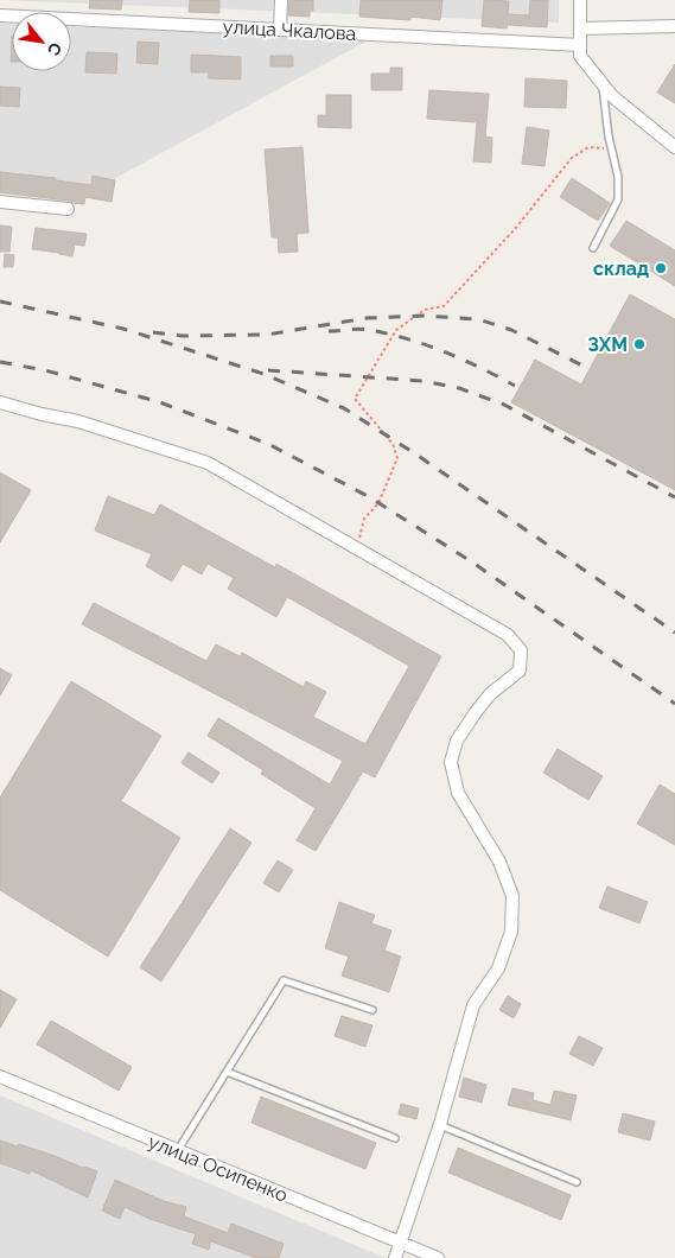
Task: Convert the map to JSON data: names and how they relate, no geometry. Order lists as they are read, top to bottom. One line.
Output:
{"streets":{"street":["улица Чкалова","улица Осипенко"]},"places":["склад","ЗХМ"],"north":"bottom right"}
